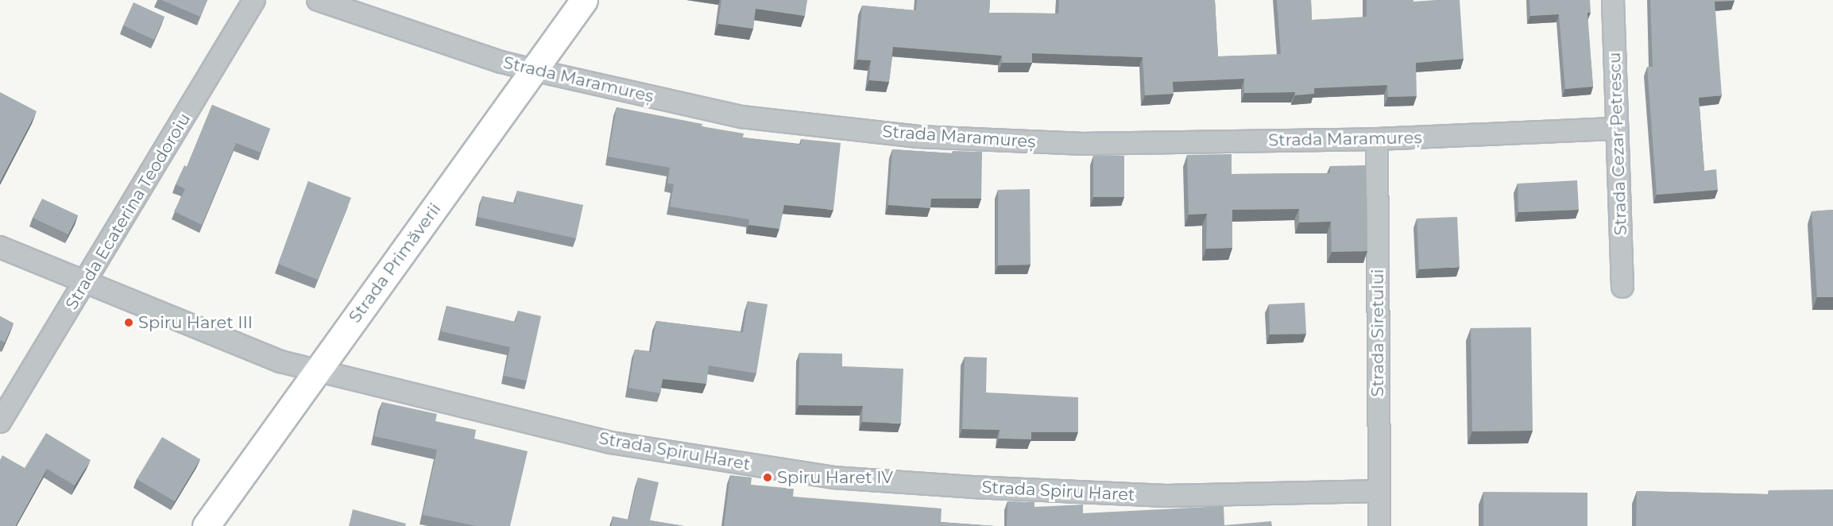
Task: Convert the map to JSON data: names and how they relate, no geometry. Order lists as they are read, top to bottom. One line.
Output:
{"streets":{"main road":["Strada Primăverii"],"street":["Strada Maramureș","Strada Cezar Petrescu","Strada Ecaterina Teodoroiu","Strada Siretului","Strada Spiru Haret"]},"crossings":[["Strada Maramureș","Strada Cezar Petrescu"],["Strada Maramureș","Strada Primăverii"],["Strada Maramureș","Strada Siretului"],["Strada Ecaterina Teodoroiu","Strada Spiru Haret"],["Strada Primăverii","Strada Spiru Haret"],["Strada Siretului","Strada Spiru Haret"]],"places":["Spiru Haret III","Spiru Haret IV"]}
